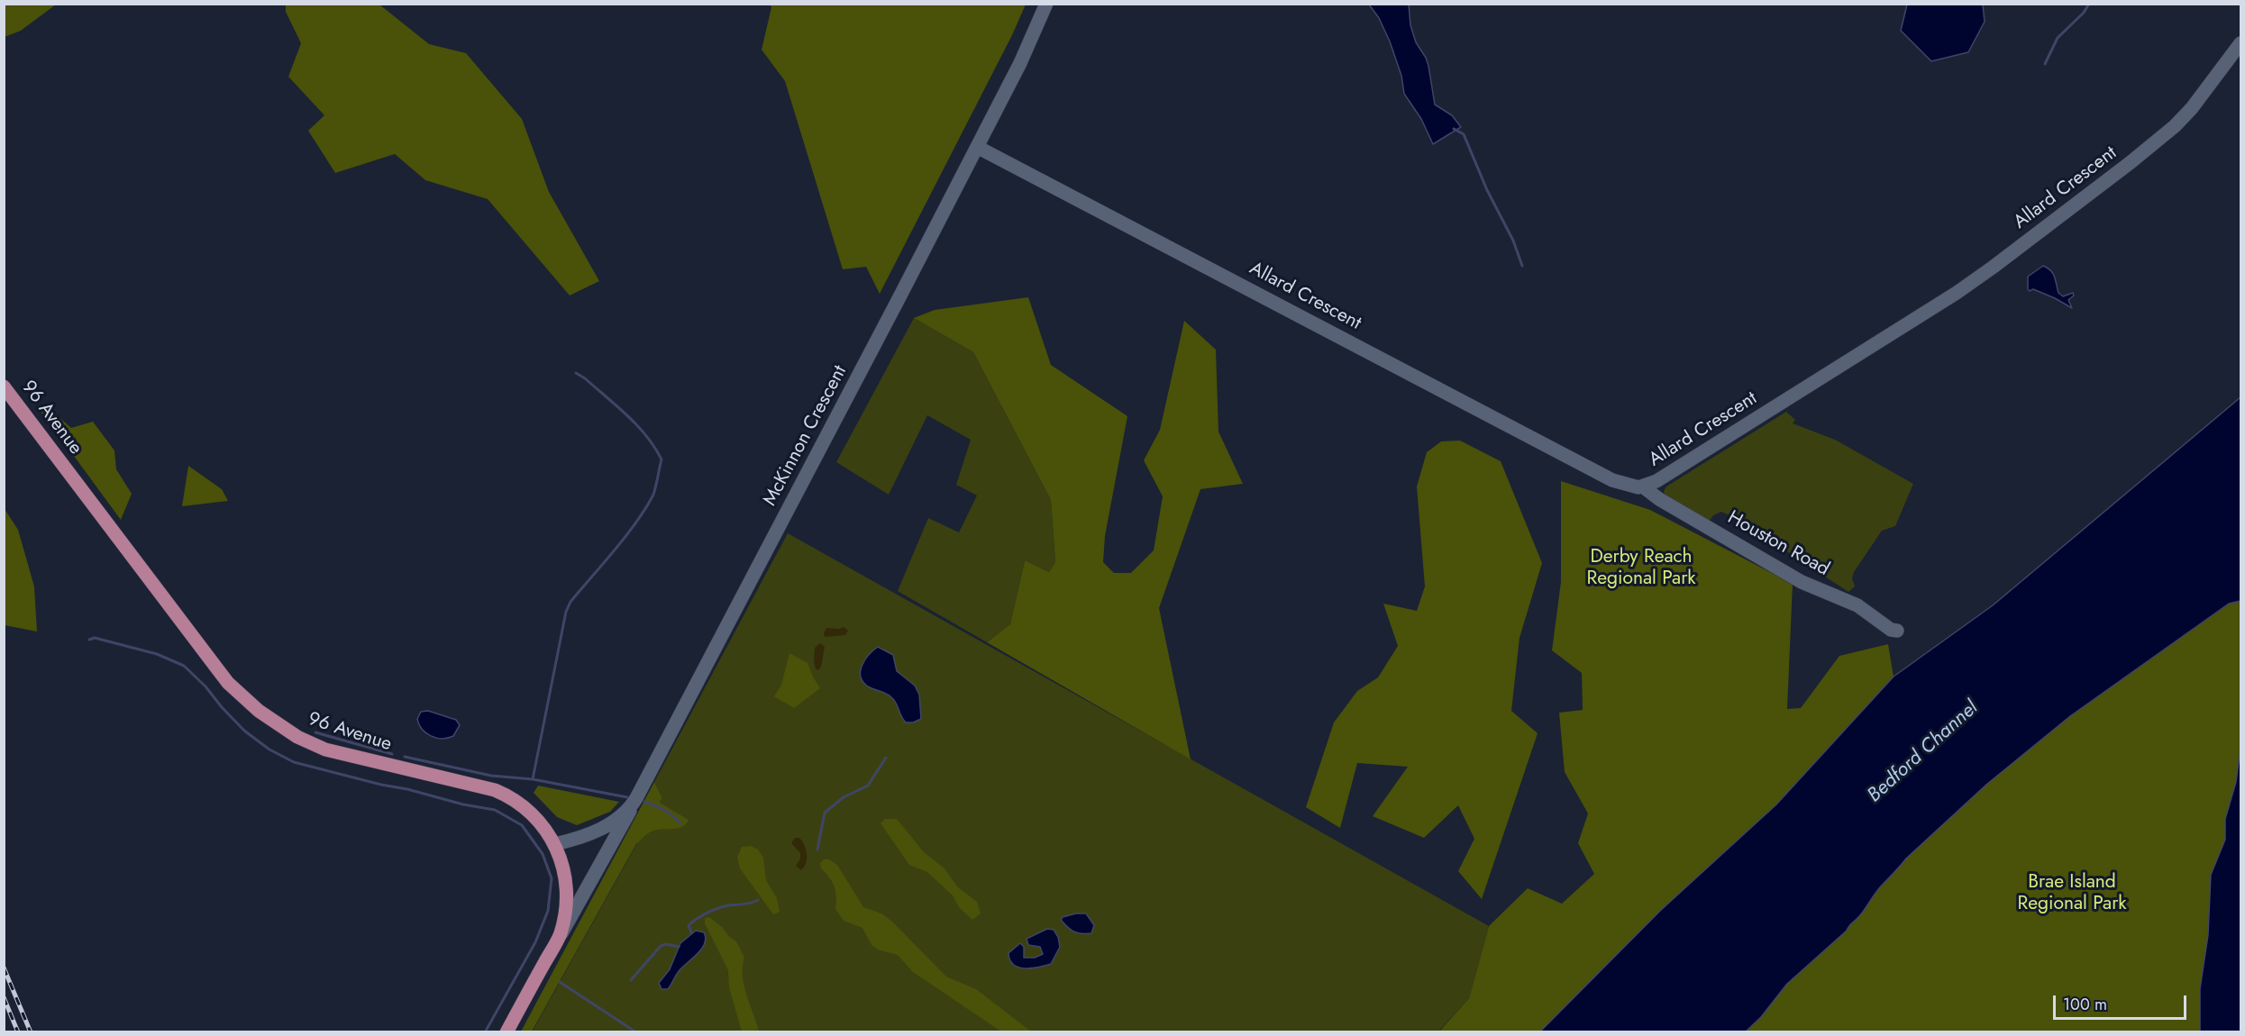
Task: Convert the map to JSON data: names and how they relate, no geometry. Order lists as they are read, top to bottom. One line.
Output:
{"streets":{"main road":["96 Avenue"],"street":["Allard Crescent","McKinnon Crescent","Houston Road"]},"crossings":[["Allard Crescent","McKinnon Crescent"],["Allard Crescent","Houston Road"],["96 Avenue","McKinnon Crescent"]],"water":["Bedford Channel"],"parks":["Derby Reach Regional Park","Brae Island Regional Park"],"scale_bar":"100 m"}
